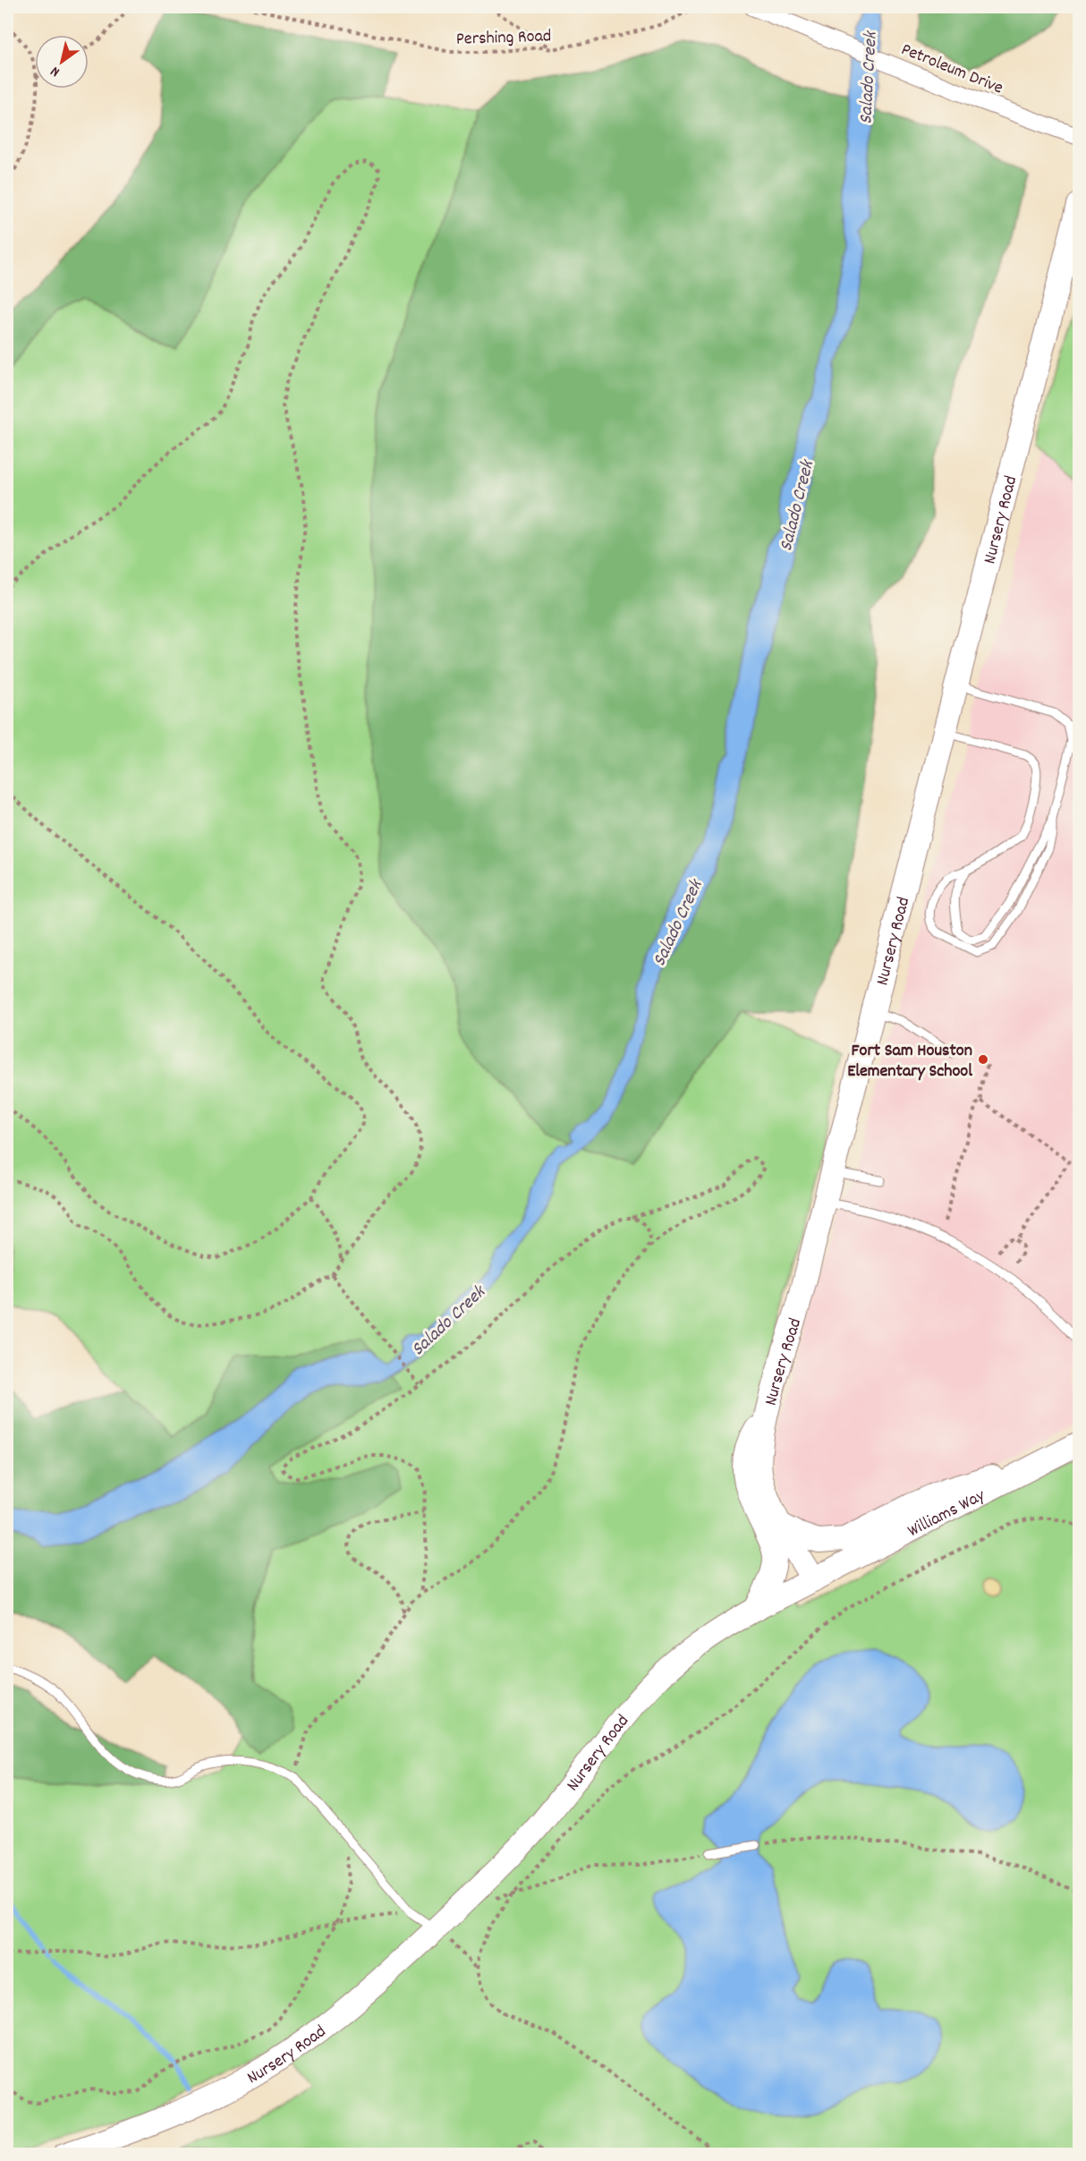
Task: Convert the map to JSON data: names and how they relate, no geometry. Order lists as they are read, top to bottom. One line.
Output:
{"streets":{"street":["Petroleum Drive","Nursery Road","Williams Way"],"path":["Pershing Road"]},"crossings":[["Nursery Road","Williams Way"]],"water":["Salado Creek"],"places":["Fort Sam Houston Elementary School"],"north":"bottom left"}
